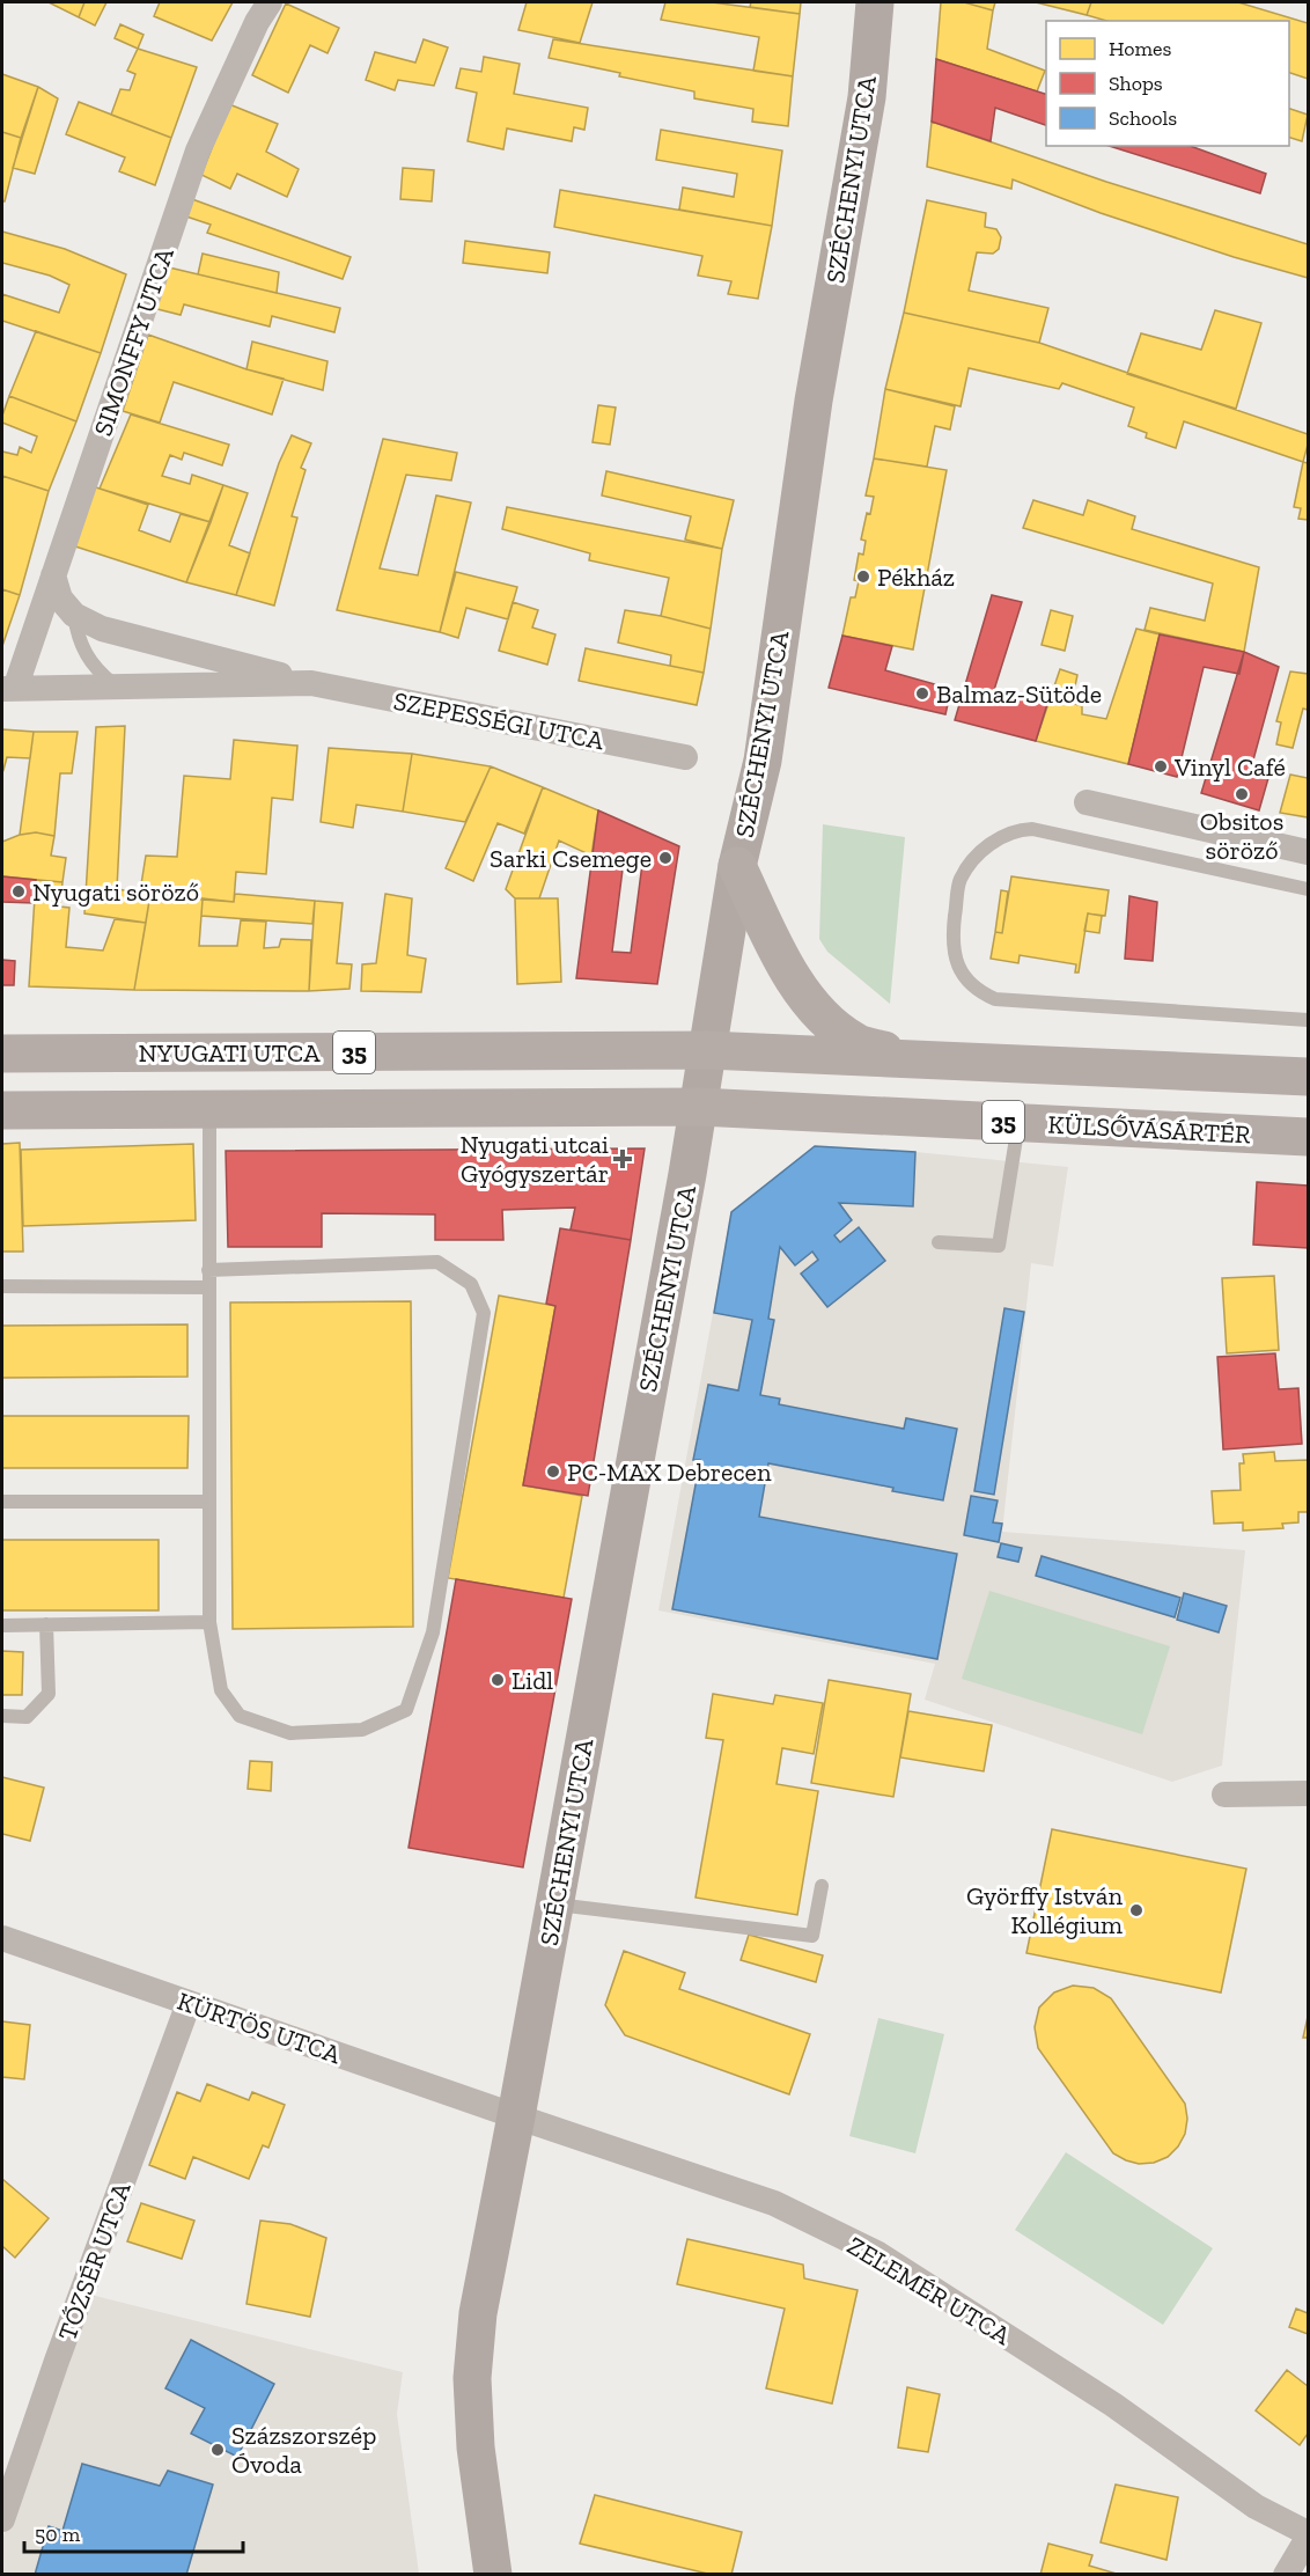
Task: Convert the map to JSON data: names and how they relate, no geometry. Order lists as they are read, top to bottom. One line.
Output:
{"streets":{"main road":["NYUGATI UTCA","35","KÜLSŐVÁSÁRTÉR"],"street":["SZÉCHENYI UTCA","SIMONFFY UTCA","SZEPESSÉGI UTCA","KÜRTÖS UTCA","TŐZSÉR UTCA","ZELEMÉR UTCA"]},"crossings":[["SZÉCHENYI UTCA","NYUGATI UTCA"],["SZÉCHENYI UTCA","35"],["SZÉCHENYI UTCA","KÜLSŐVÁSÁRTÉR"],["SZÉCHENYI UTCA","KÜRTÖS UTCA"],["SZÉCHENYI UTCA","ZELEMÉR UTCA"],["SIMONFFY UTCA","SZEPESSÉGI UTCA"],["NYUGATI UTCA","35"],["35","KÜLSŐVÁSÁRTÉR"],["KÜRTÖS UTCA","TŐZSÉR UTCA"],["KÜRTÖS UTCA","ZELEMÉR UTCA"]],"places":{"other":["Pékház","Balmaz-Sütöde","Vinyl Café","Obsitos söröző","Sarki Csemege","Nyugati söröző","PC-MAX Debrecen","Lidl","Györffy István Kollégium","Százszorszép Óvoda"],"health":["Nyugati utcai Gyógyszertár"]},"legend":["Homes","Shops","Schools"],"scale_bar":"50 m"}
